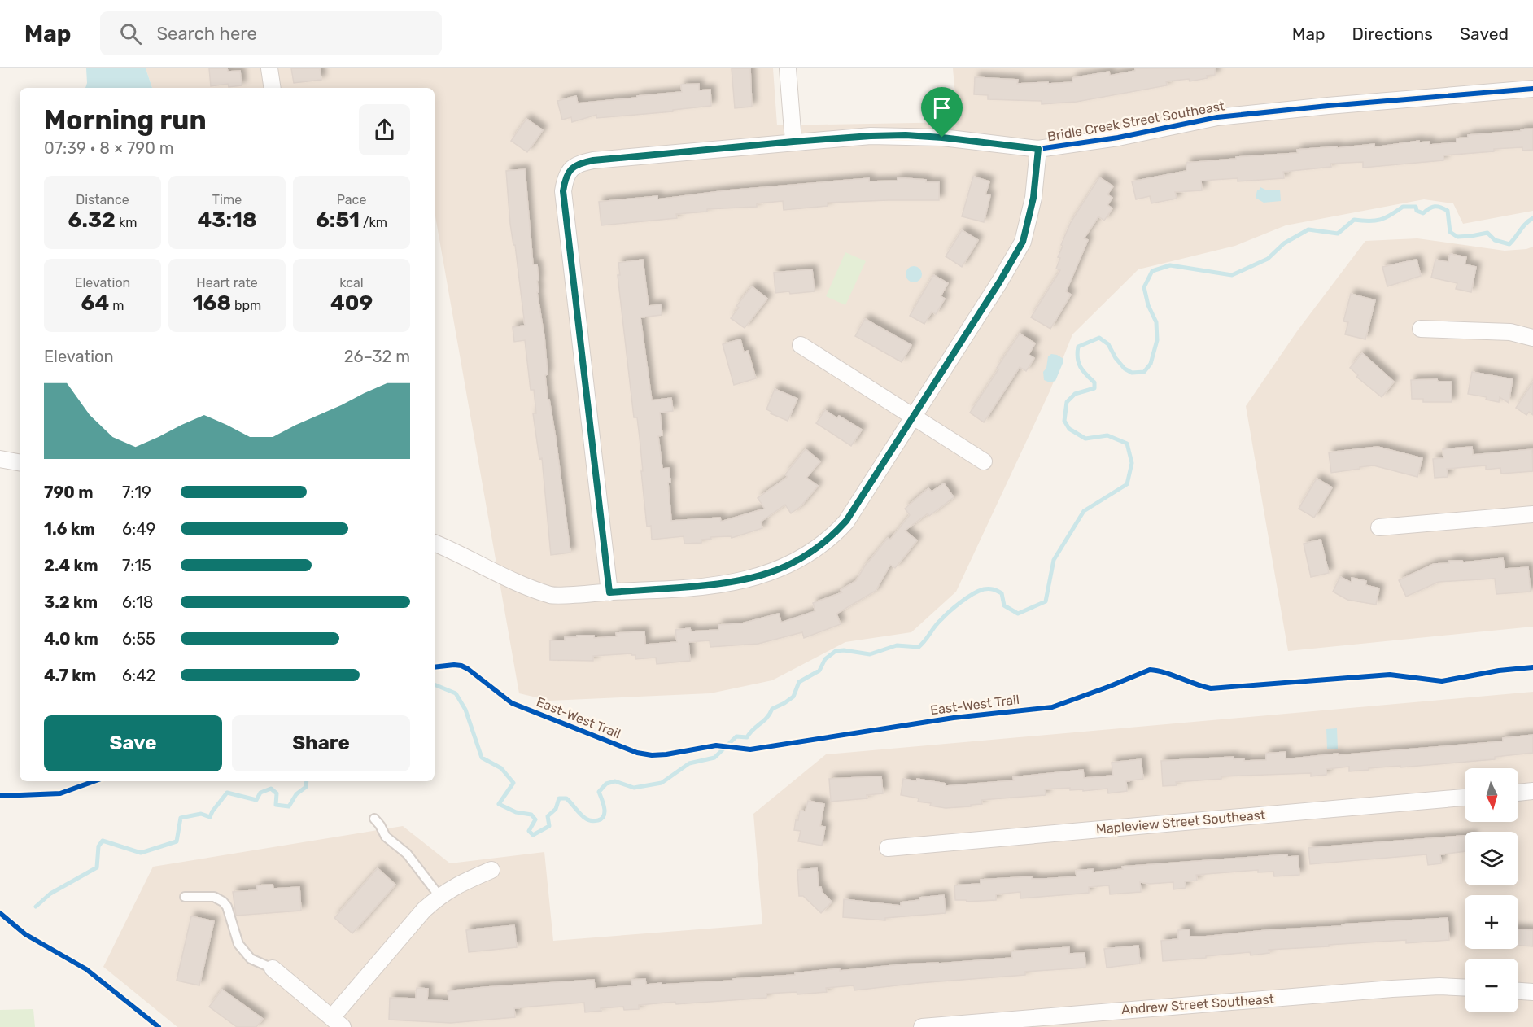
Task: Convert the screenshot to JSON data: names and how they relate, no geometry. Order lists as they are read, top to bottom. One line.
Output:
{"streets":{"street":["Bridle Creek Street Southeast","Mapleview Street Southeast","Andrew Street Southeast"],"cycle path":["East-West Trail"]},"north":"bottom","page":{"header":"Map","search":"Search here","nav":["Map","Directions","Saved"],"heading":["Morning run","07:39 · 8 × 790 m"],"stats":[["Distance","6.32 km"],["Time","43:18"],["Pace","6:51 /km"],["Elevation","64 m"],["Heart rate","168 bpm"],["kcal","409"]],"chart":["Elevation","26–32 m"],"list":[{"name":"790 m","note":"7:19"},{"name":"1.6 km","note":"6:49"},{"name":"2.4 km","note":"7:15"},{"name":"3.2 km","note":"6:18"},{"name":"4.0 km","note":"6:55"},{"name":"4.7 km","note":"6:42"}],"buttons":["Save","Share"],"map_buttons":["+","−"]}}
